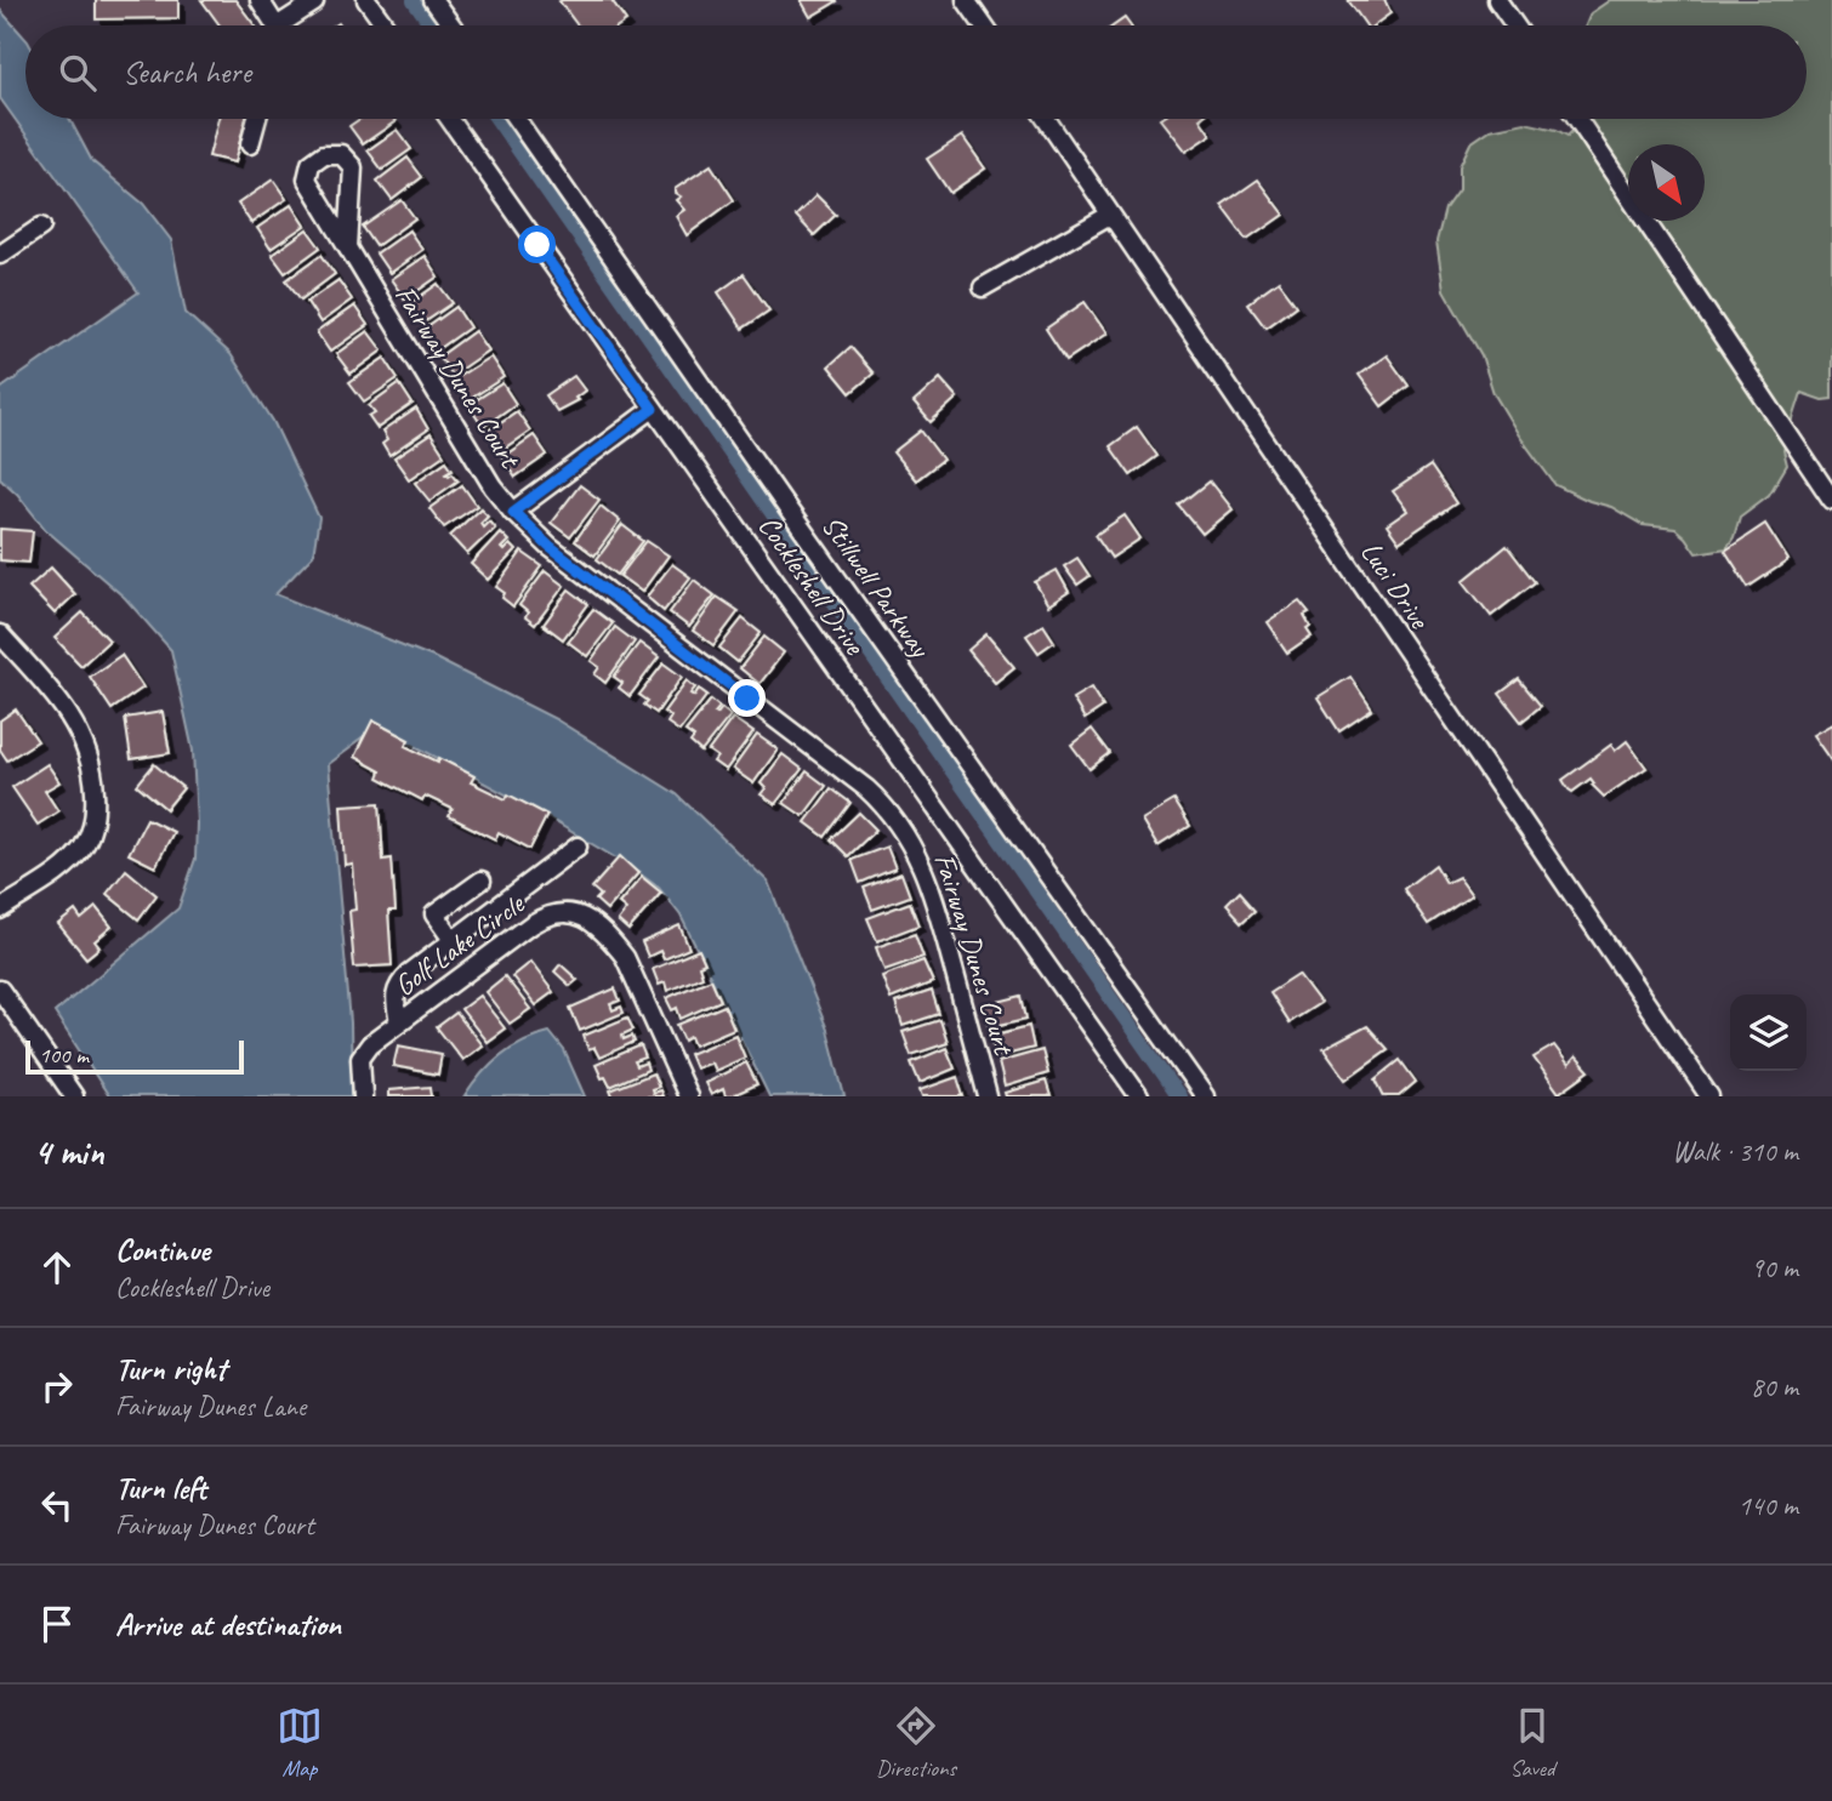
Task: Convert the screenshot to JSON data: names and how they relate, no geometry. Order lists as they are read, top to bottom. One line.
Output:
{"streets":{"street":["Fairway Dunes Court","Cockleshell Drive","Luci Drive","Stillwell Parkway","Golf Lake Circle"]},"scale_bar":"100 m","north":"bottom right","page":{"search":"Search here","scale":"100 m","heading":["4 min","Walk · 310 m"],"list":[["Continue","Cockleshell Drive","90 m"],["Turn right","Fairway Dunes Lane","80 m"],["Turn left","Fairway Dunes Court","140 m"],"Arrive at destination"],"nav":["Map","Directions","Saved"]}}
